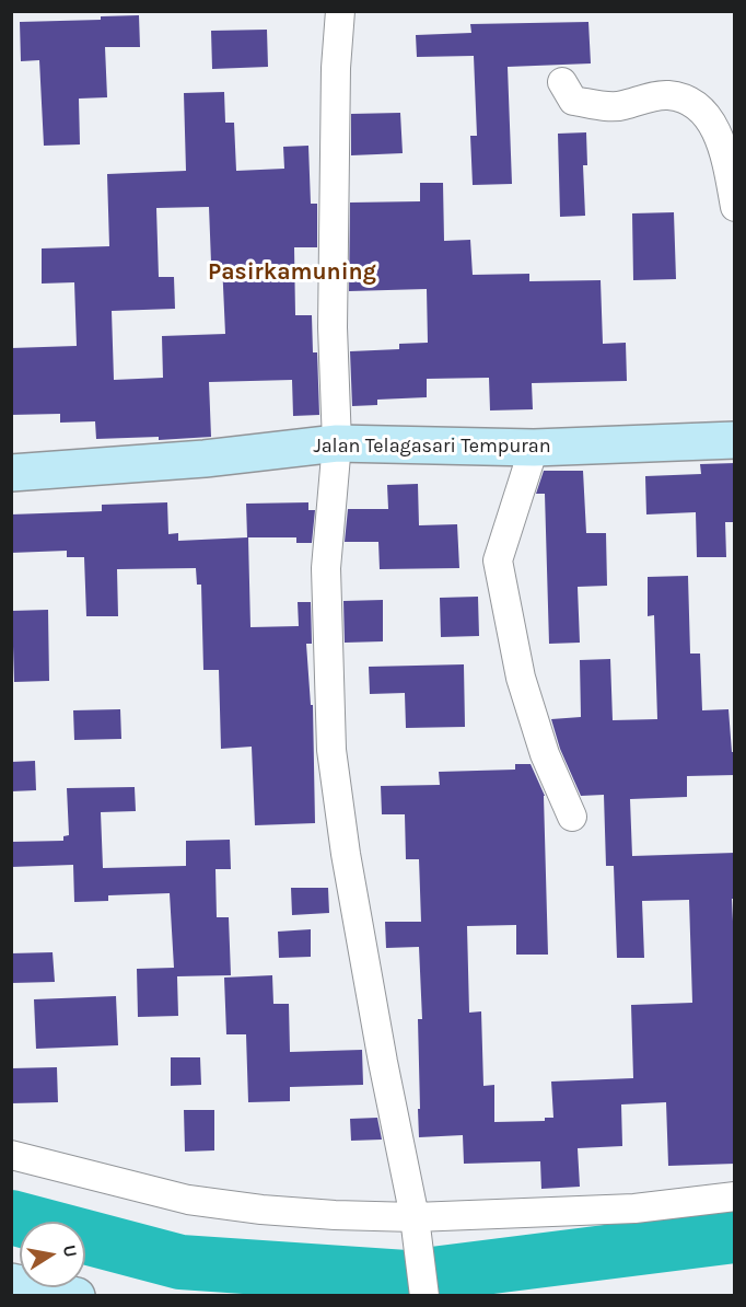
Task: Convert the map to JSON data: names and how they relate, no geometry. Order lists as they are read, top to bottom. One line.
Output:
{"streets":{"street":["Jalan Telagasari Tempuran"]},"districts":["Pasirkamuning"],"north":"right"}
